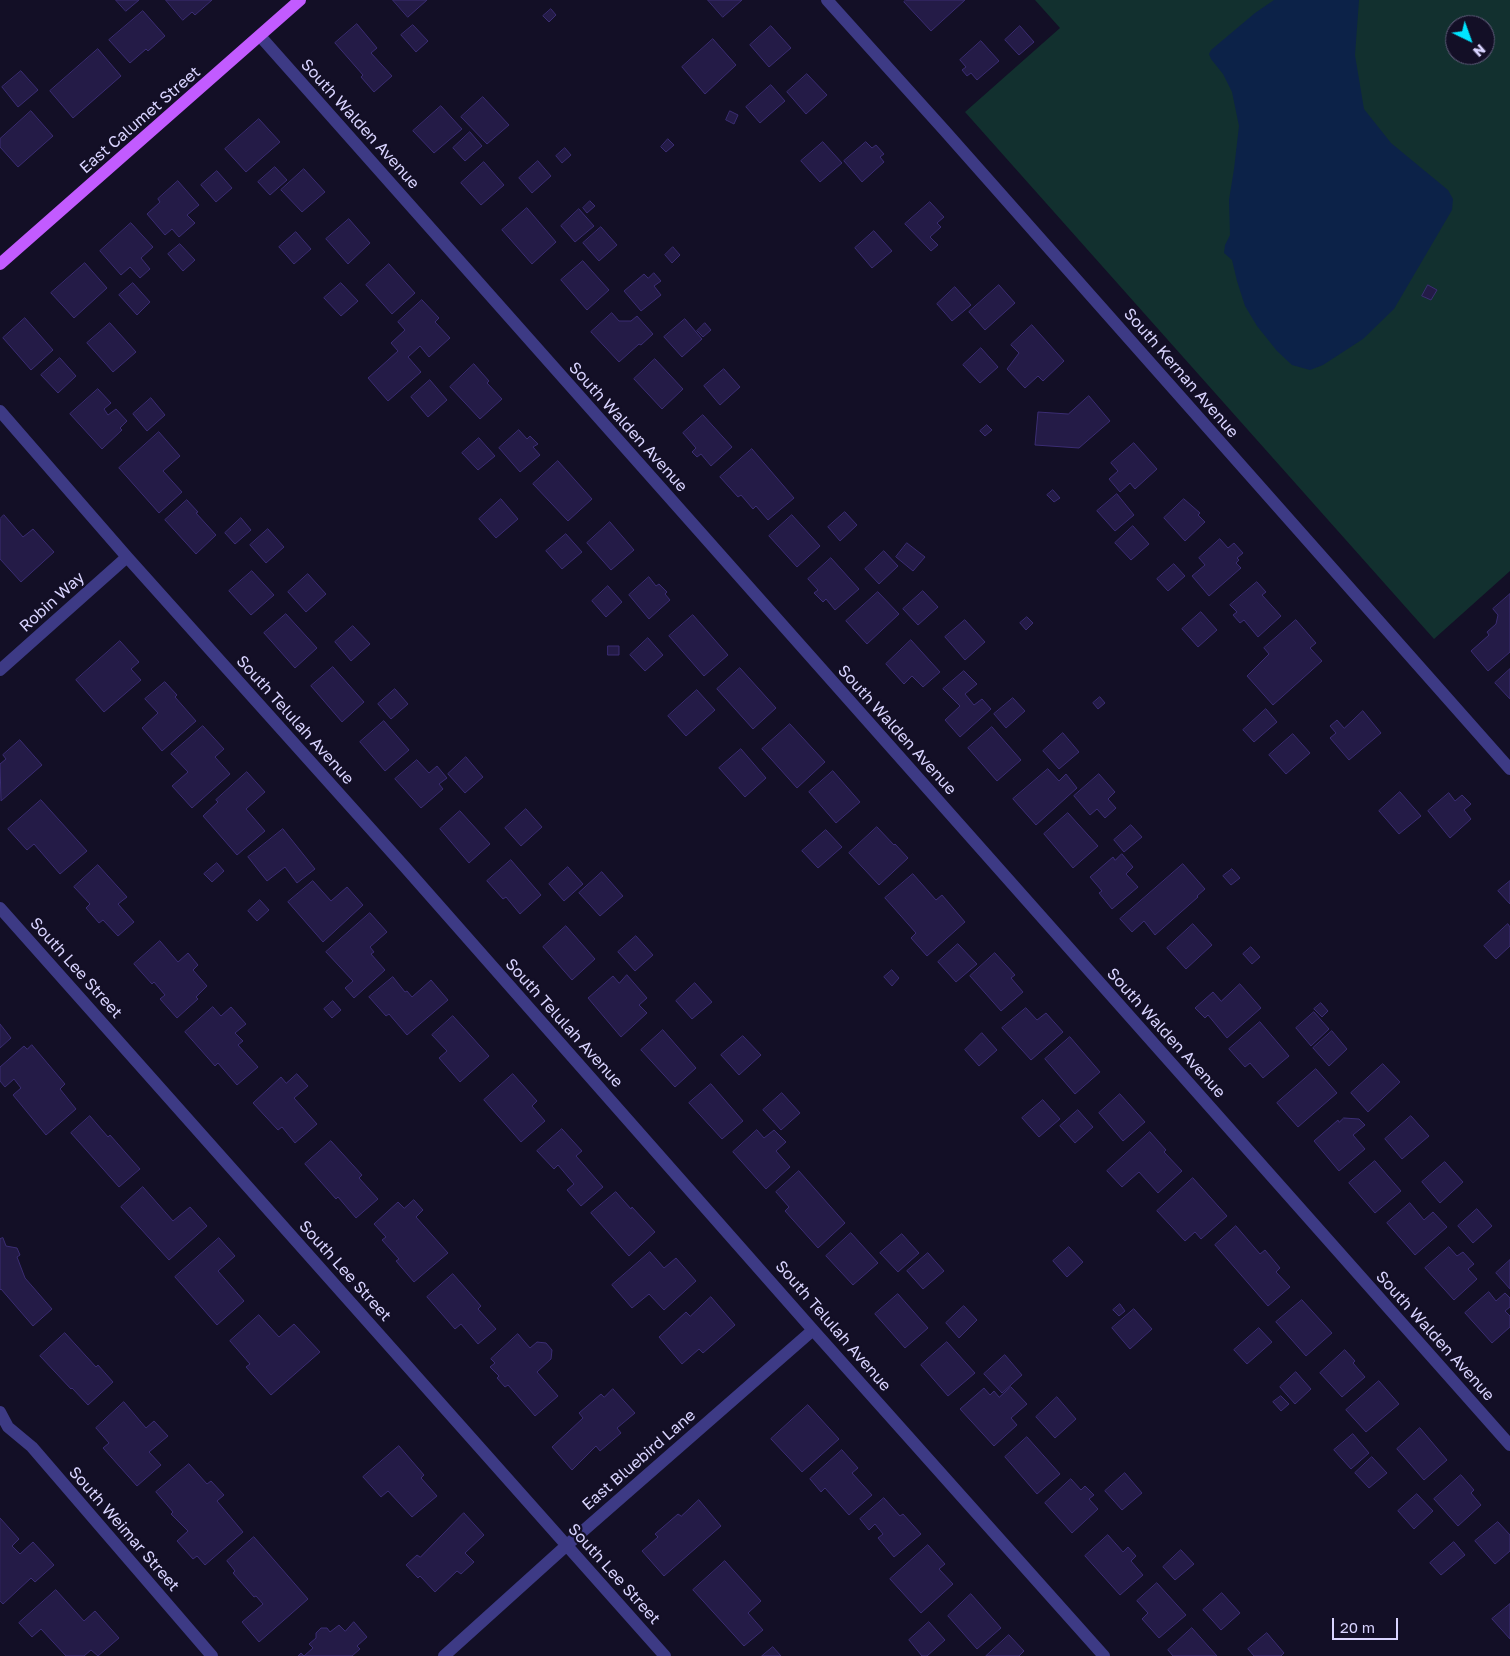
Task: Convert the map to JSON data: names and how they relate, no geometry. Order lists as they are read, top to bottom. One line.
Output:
{"streets":{"main road":["East Calumet Street"],"street":["South Walden Avenue","South Kernan Avenue","Robin Way","South Telulah Avenue","South Lee Street","East Bluebird Lane","South Weimar Street"]},"crossings":[["East Calumet Street","South Walden Avenue"],["Robin Way","South Telulah Avenue"],["South Telulah Avenue","East Bluebird Lane"],["South Lee Street","East Bluebird Lane"]],"scale_bar":"20 m","north":"bottom right"}
